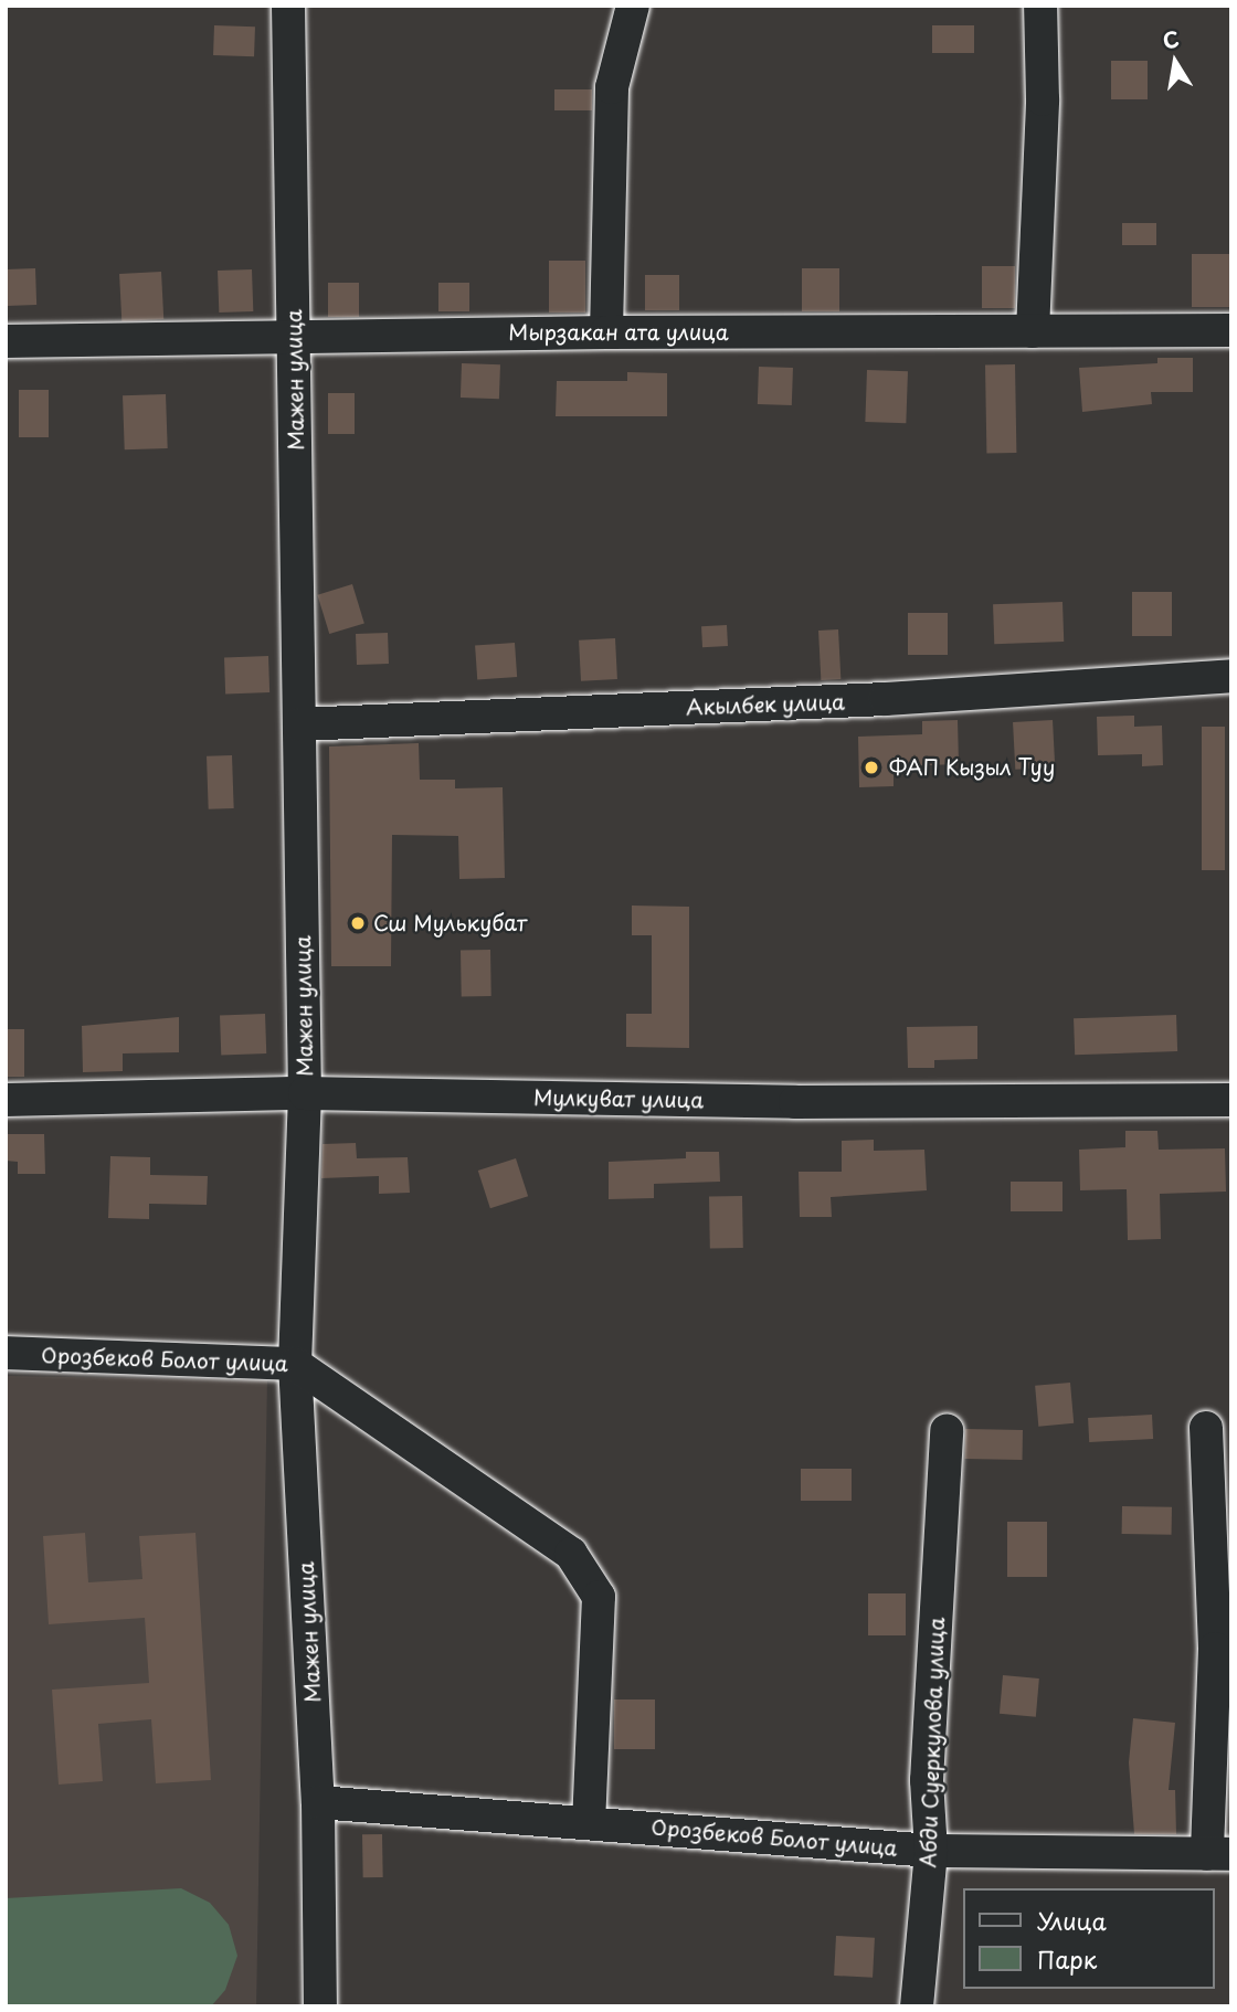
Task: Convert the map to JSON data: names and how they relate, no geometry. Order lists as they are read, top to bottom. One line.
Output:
{"streets":{"street":["Мырзакан ата улица","Мажен улица","Акылбек улица","Мулкуват улица","Орозбеков Болот улица","Абди Суеркулова улица"]},"crossings":[["Мырзакан ата улица","Мажен улица"],["Мажен улица","Акылбек улица"],["Мажен улица","Мулкуват улица"],["Мажен улица","Орозбеков Болот улица"],["Орозбеков Болот улица","Абди Суеркулова улица"]],"places":["ФАП Кызыл Туу","Сш Мулькубат"],"legend":["Улица","Парк"],"north":"top"}
